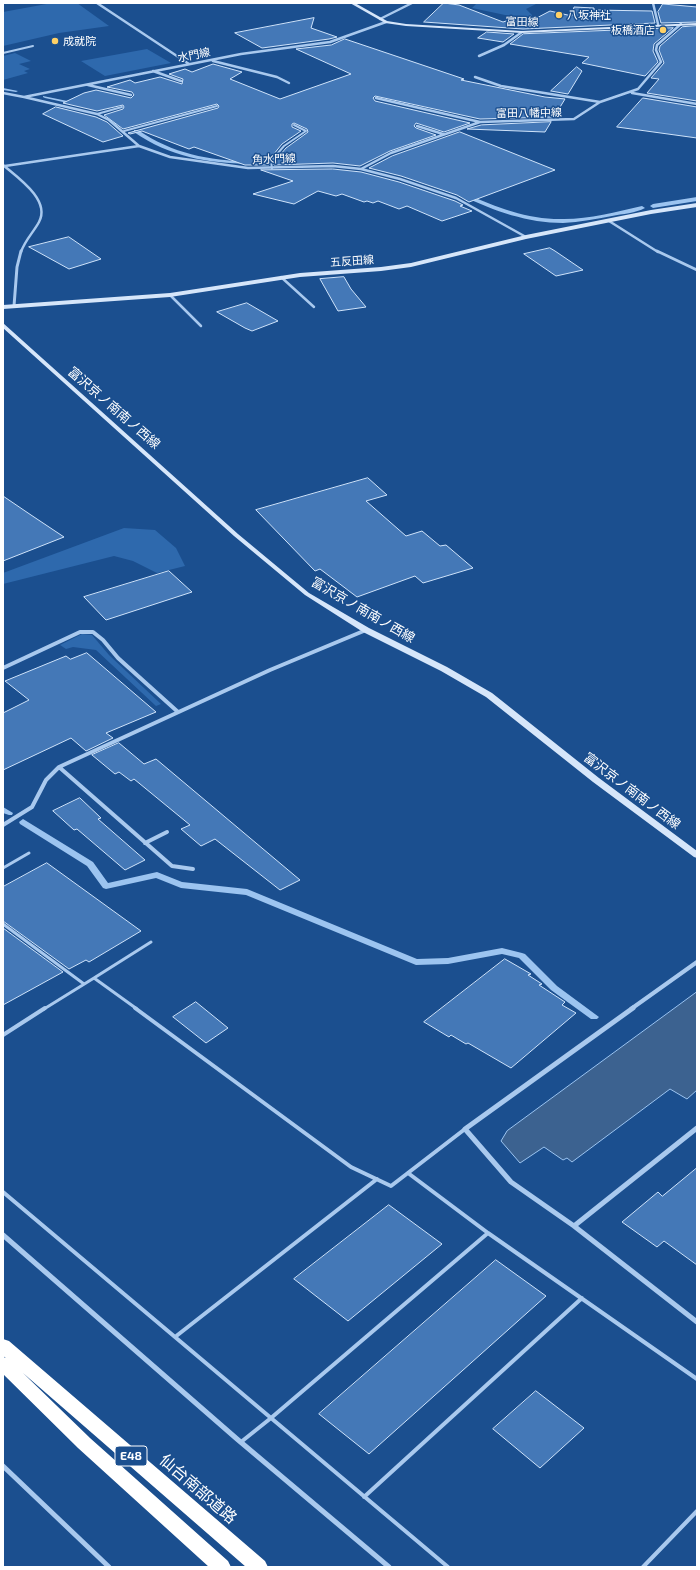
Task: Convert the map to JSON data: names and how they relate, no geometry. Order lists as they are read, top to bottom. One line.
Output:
{"streets":{"highway":["E48","仙台南部道路"],"street":["富田線","水門線","富田八幡中線","角水門線","五反田線","富沢京ノ南南ノ西線"]},"crossings":[["富田線","水門線"],["富田線","富田八幡中線"],["水門線","角水門線"],["富田八幡中線","角水門線"],["角水門線","五反田線"]],"places":["八坂神社","板橋酒店","成就院"]}
